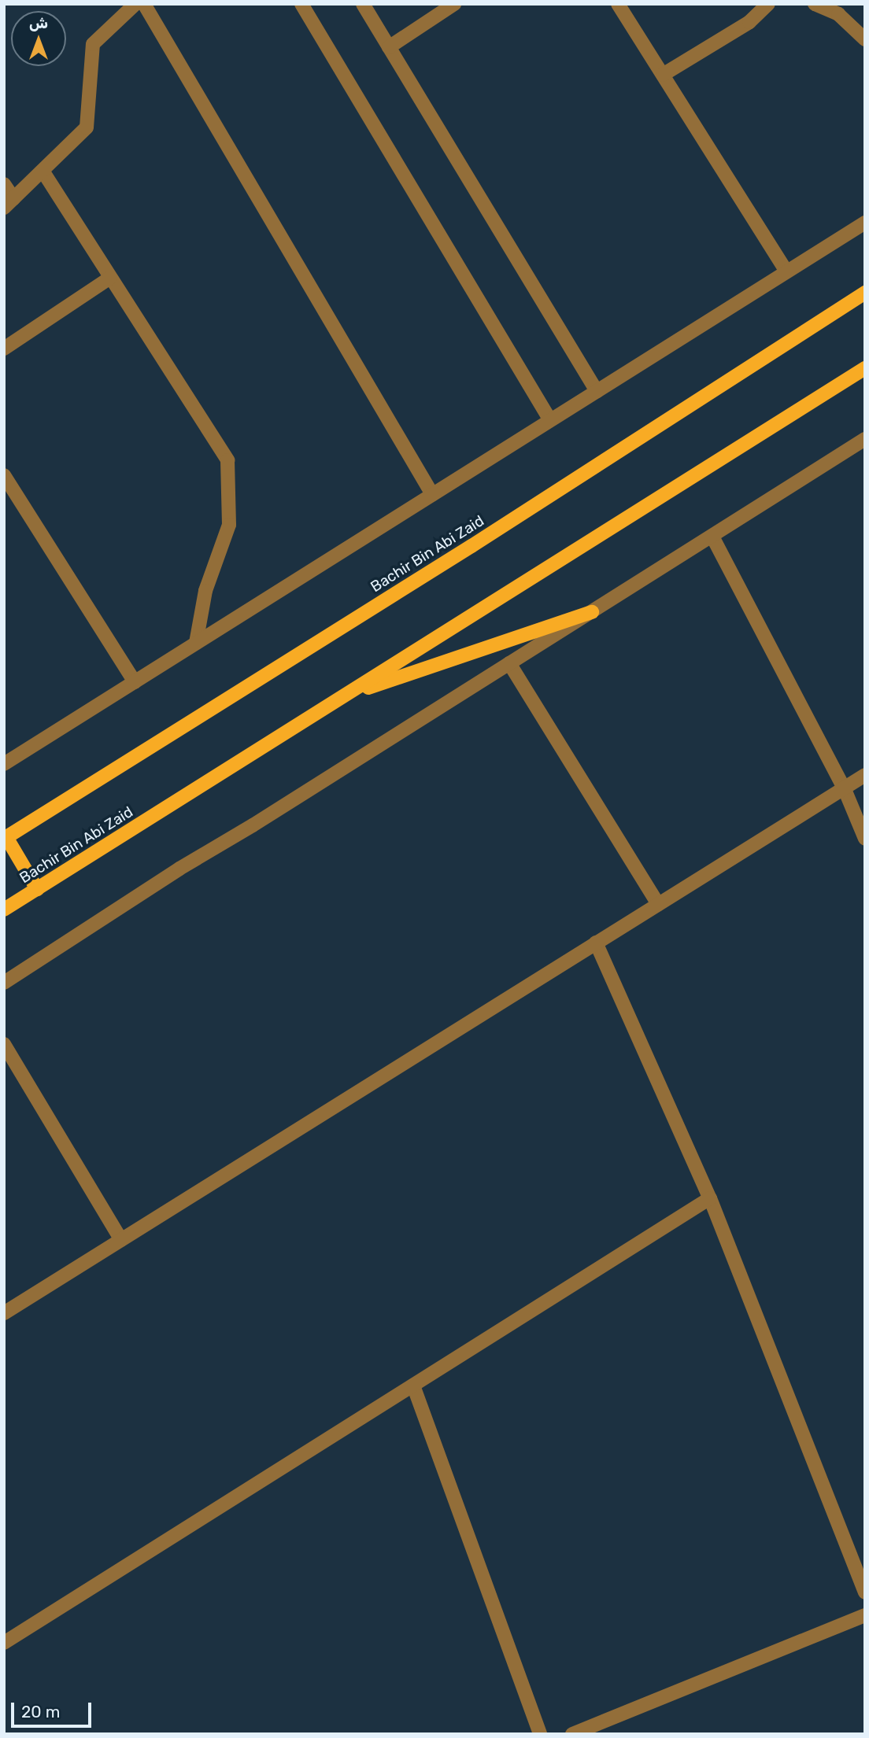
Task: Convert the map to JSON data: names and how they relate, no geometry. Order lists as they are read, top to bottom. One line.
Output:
{"streets":{"main road":["Bachir Bin Abi Zaid"]},"scale_bar":"20 m","north":"top"}
